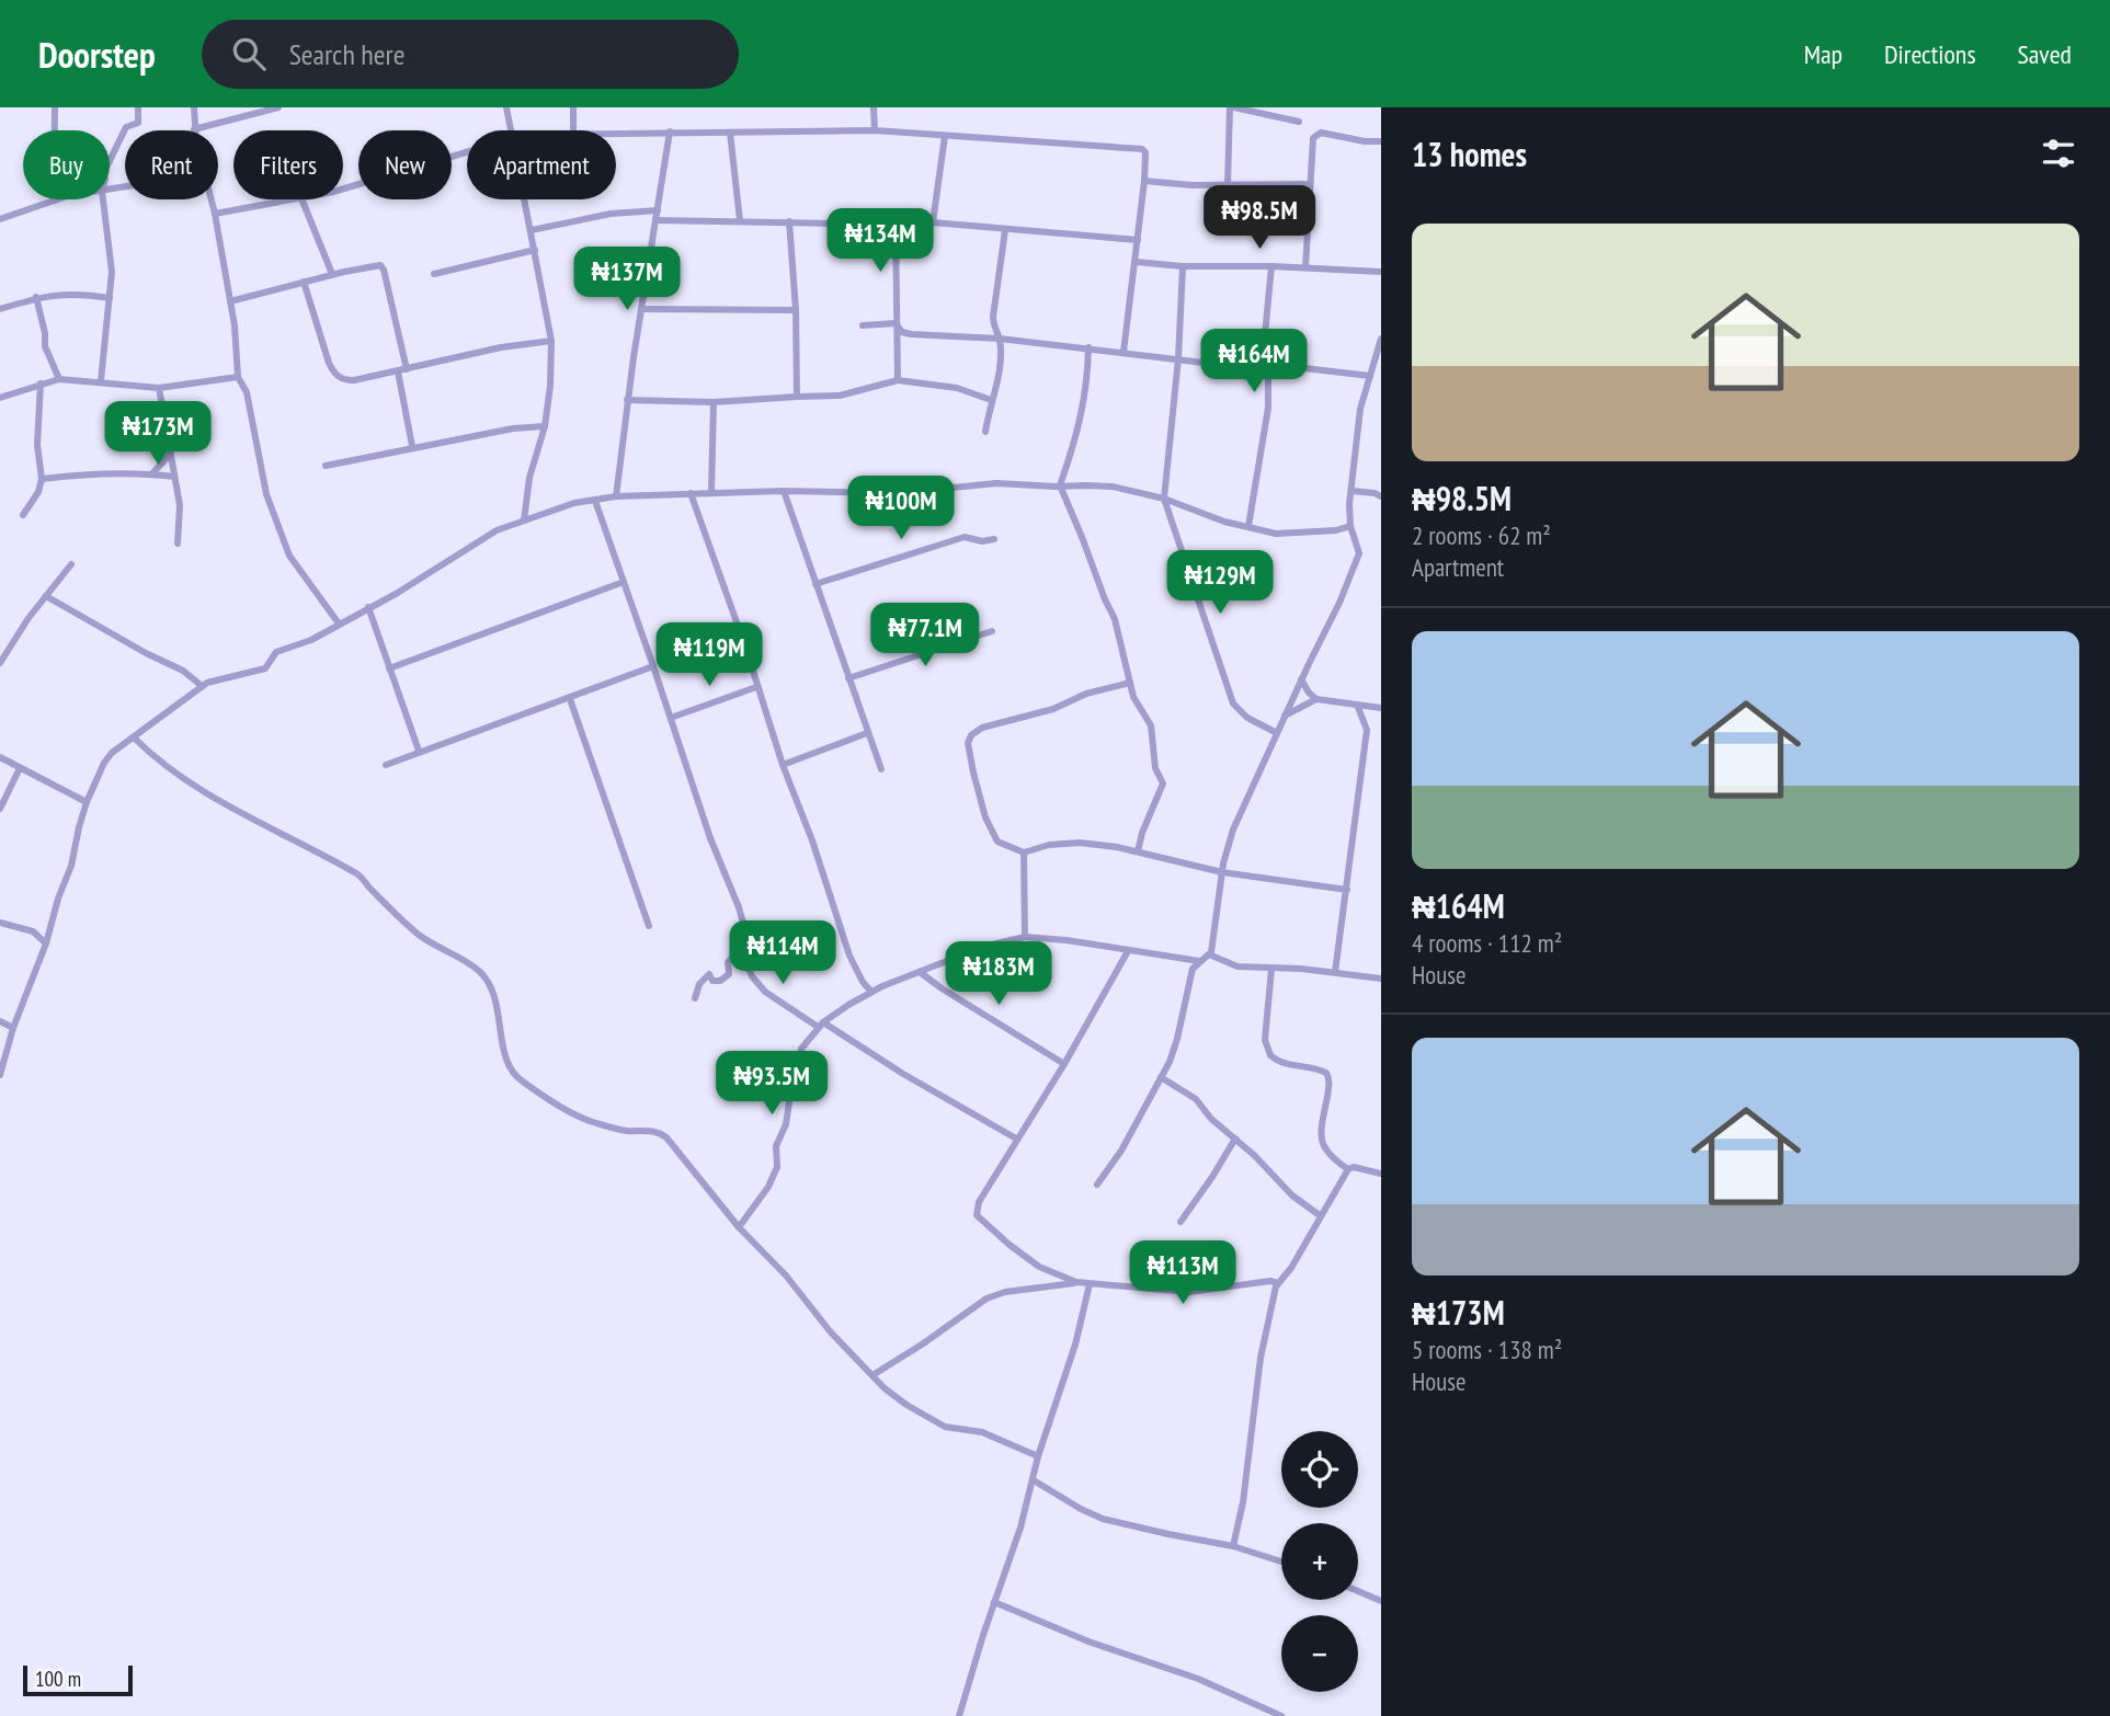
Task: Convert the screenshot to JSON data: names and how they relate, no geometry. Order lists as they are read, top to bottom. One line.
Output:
{"scale_bar":"100 m","page":{"header":"Doorstep","search":"Search here","nav":["Map","Directions","Saved"],"heading":"13 homes","chip":["Buy","Rent","Filters","New","Apartment"],"price":["₦98.5M","₦134M","₦137M","₦164M","₦173M","₦100M","₦129M","₦77.1M","₦119M","₦114M","₦183M","₦93.5M","₦113M"],"list":[{"name":"₦98.5M","note":"2 rooms · 62 m² · Apartment"},{"name":"₦164M","note":"4 rooms · 112 m² · House"},{"name":"₦173M","note":"5 rooms · 138 m² · House"}],"map_buttons":["+","−"],"scale":"100 m"}}
